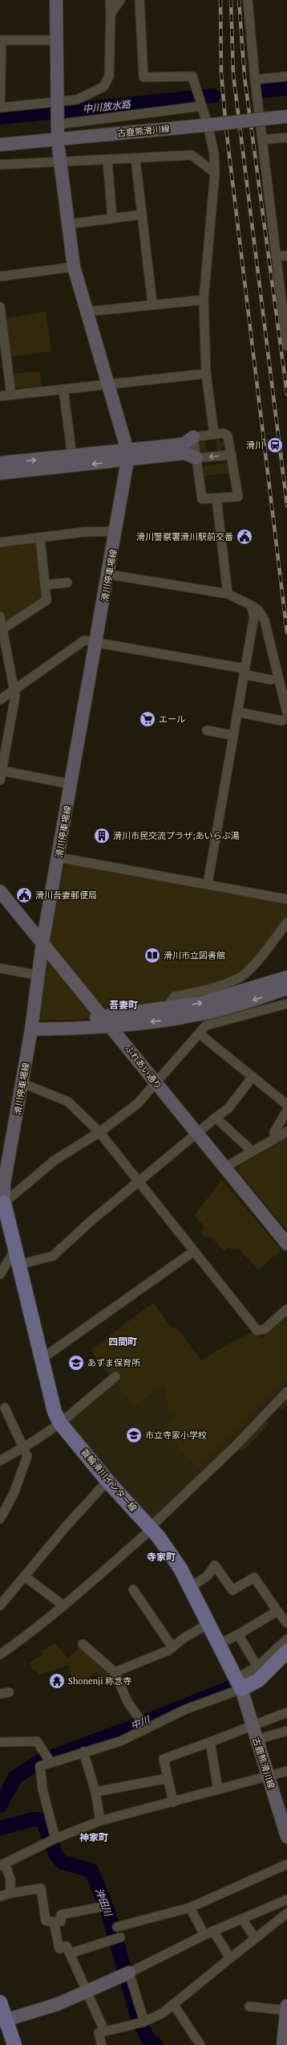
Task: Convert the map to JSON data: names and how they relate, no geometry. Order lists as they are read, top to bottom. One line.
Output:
{"streets":{"main road":["蓑輪滑川インター線"],"street":["古鹿熊滑川線","滑川停車場線","ふれあい通り"]},"crossings":[["古鹿熊滑川線","蓑輪滑川インター線"],["滑川停車場線","ふれあい通り"],["滑川停車場線","蓑輪滑川インター線"]],"districts":["吾妻町","四間町","寺家町","神家町"],"water":["中川放水路","中川","沖田川"],"places":{"station":["滑川"],"public building":["滑川警察署滑川駅前交番","滑川吾妻郵便局"],"supermarket":["エール"],"building":["滑川市民交流プラザ;あいらぶ湯"],"library":["滑川市立図書館"],"school or university":["あずま保育所","市立寺家小学校"],"temple":["Shonenji 称念寺"]}}
